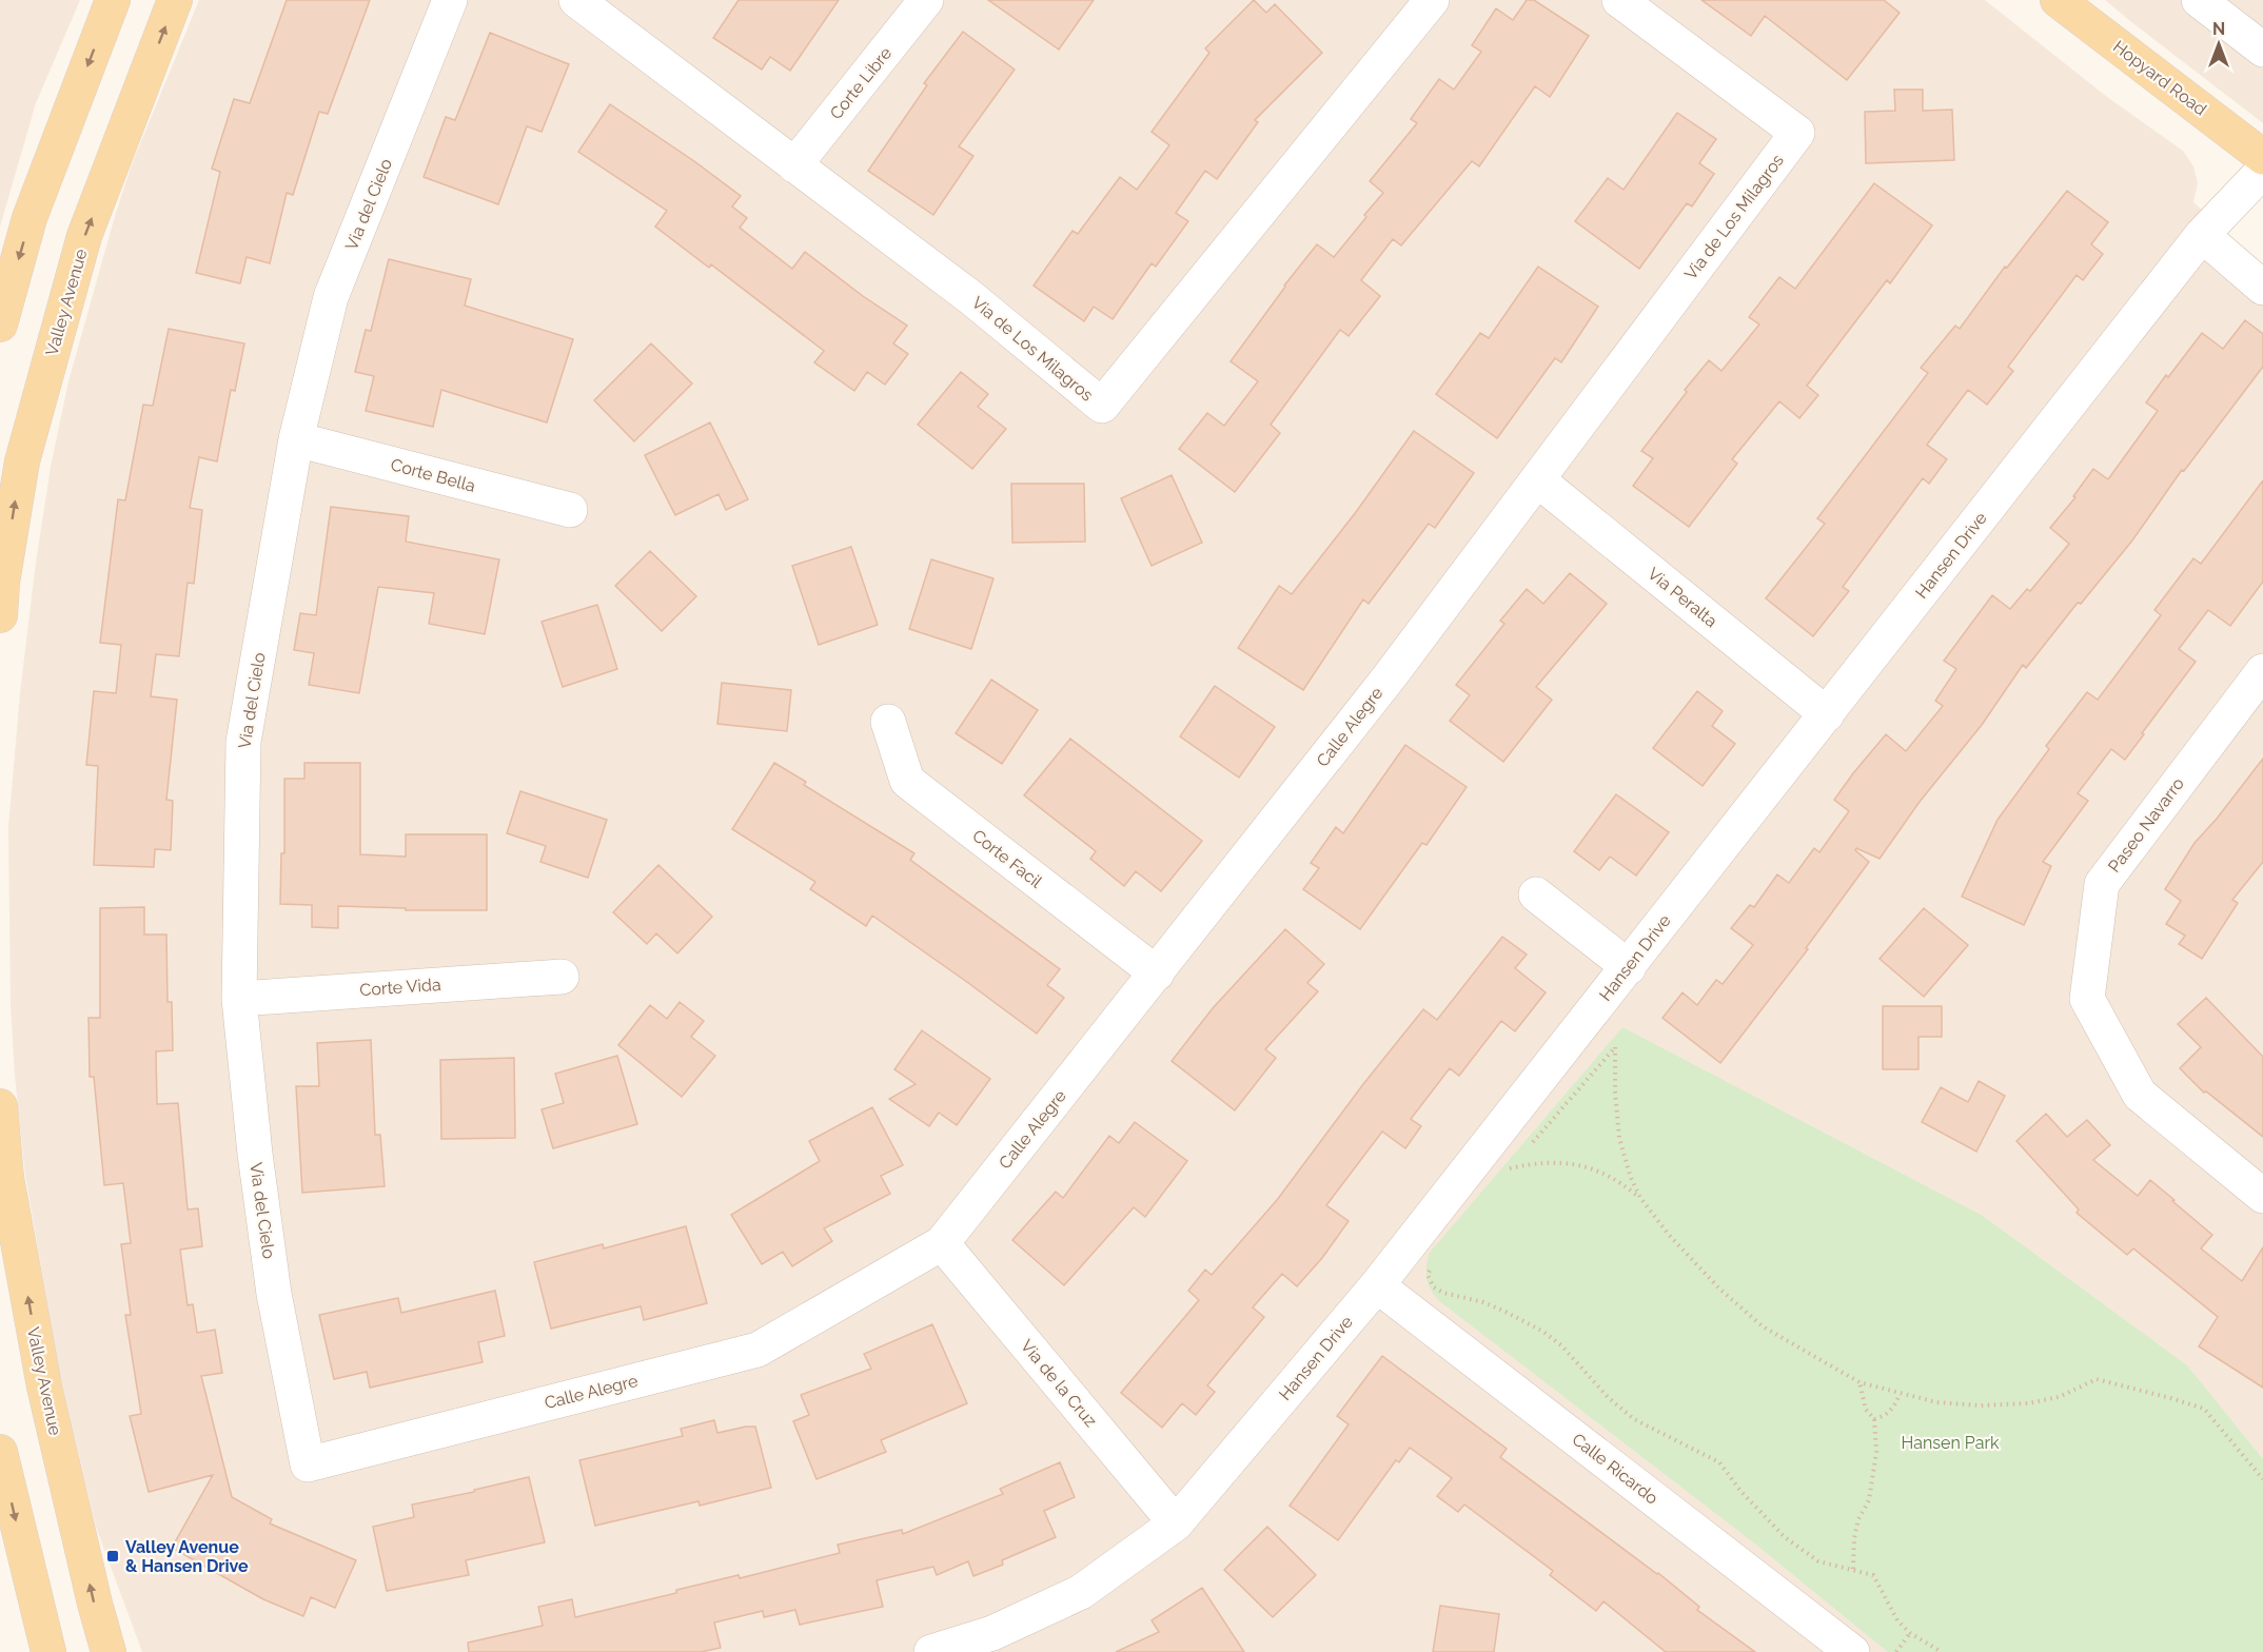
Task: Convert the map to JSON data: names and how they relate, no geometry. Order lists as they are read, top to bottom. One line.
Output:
{"streets":{"main road":["Hopyard Road","Valley Avenue"],"street":["Corte Libre","Via del Cielo","Via de Los Milagros","Corte Bella","Hansen Drive","Via Peralta","Calle Alegre","Paseo Navarro","Corte Facil","Corte Vida","Via de la Cruz","Calle Ricardo"]},"crossings":[["Corte Libre","Via de Los Milagros"],["Via del Cielo","Corte Bella"],["Via del Cielo","Calle Alegre"],["Via del Cielo","Corte Vida"],["Via de Los Milagros","Via Peralta"],["Via de Los Milagros","Calle Alegre"],["Hansen Drive","Via Peralta"],["Hansen Drive","Via de la Cruz"],["Hansen Drive","Calle Ricardo"],["Via Peralta","Calle Alegre"],["Calle Alegre","Corte Facil"],["Calle Alegre","Via de la Cruz"]],"parks":["Hansen Park"],"places":{"transit":["Valley Avenue & Hansen Drive"]},"north":"top"}
